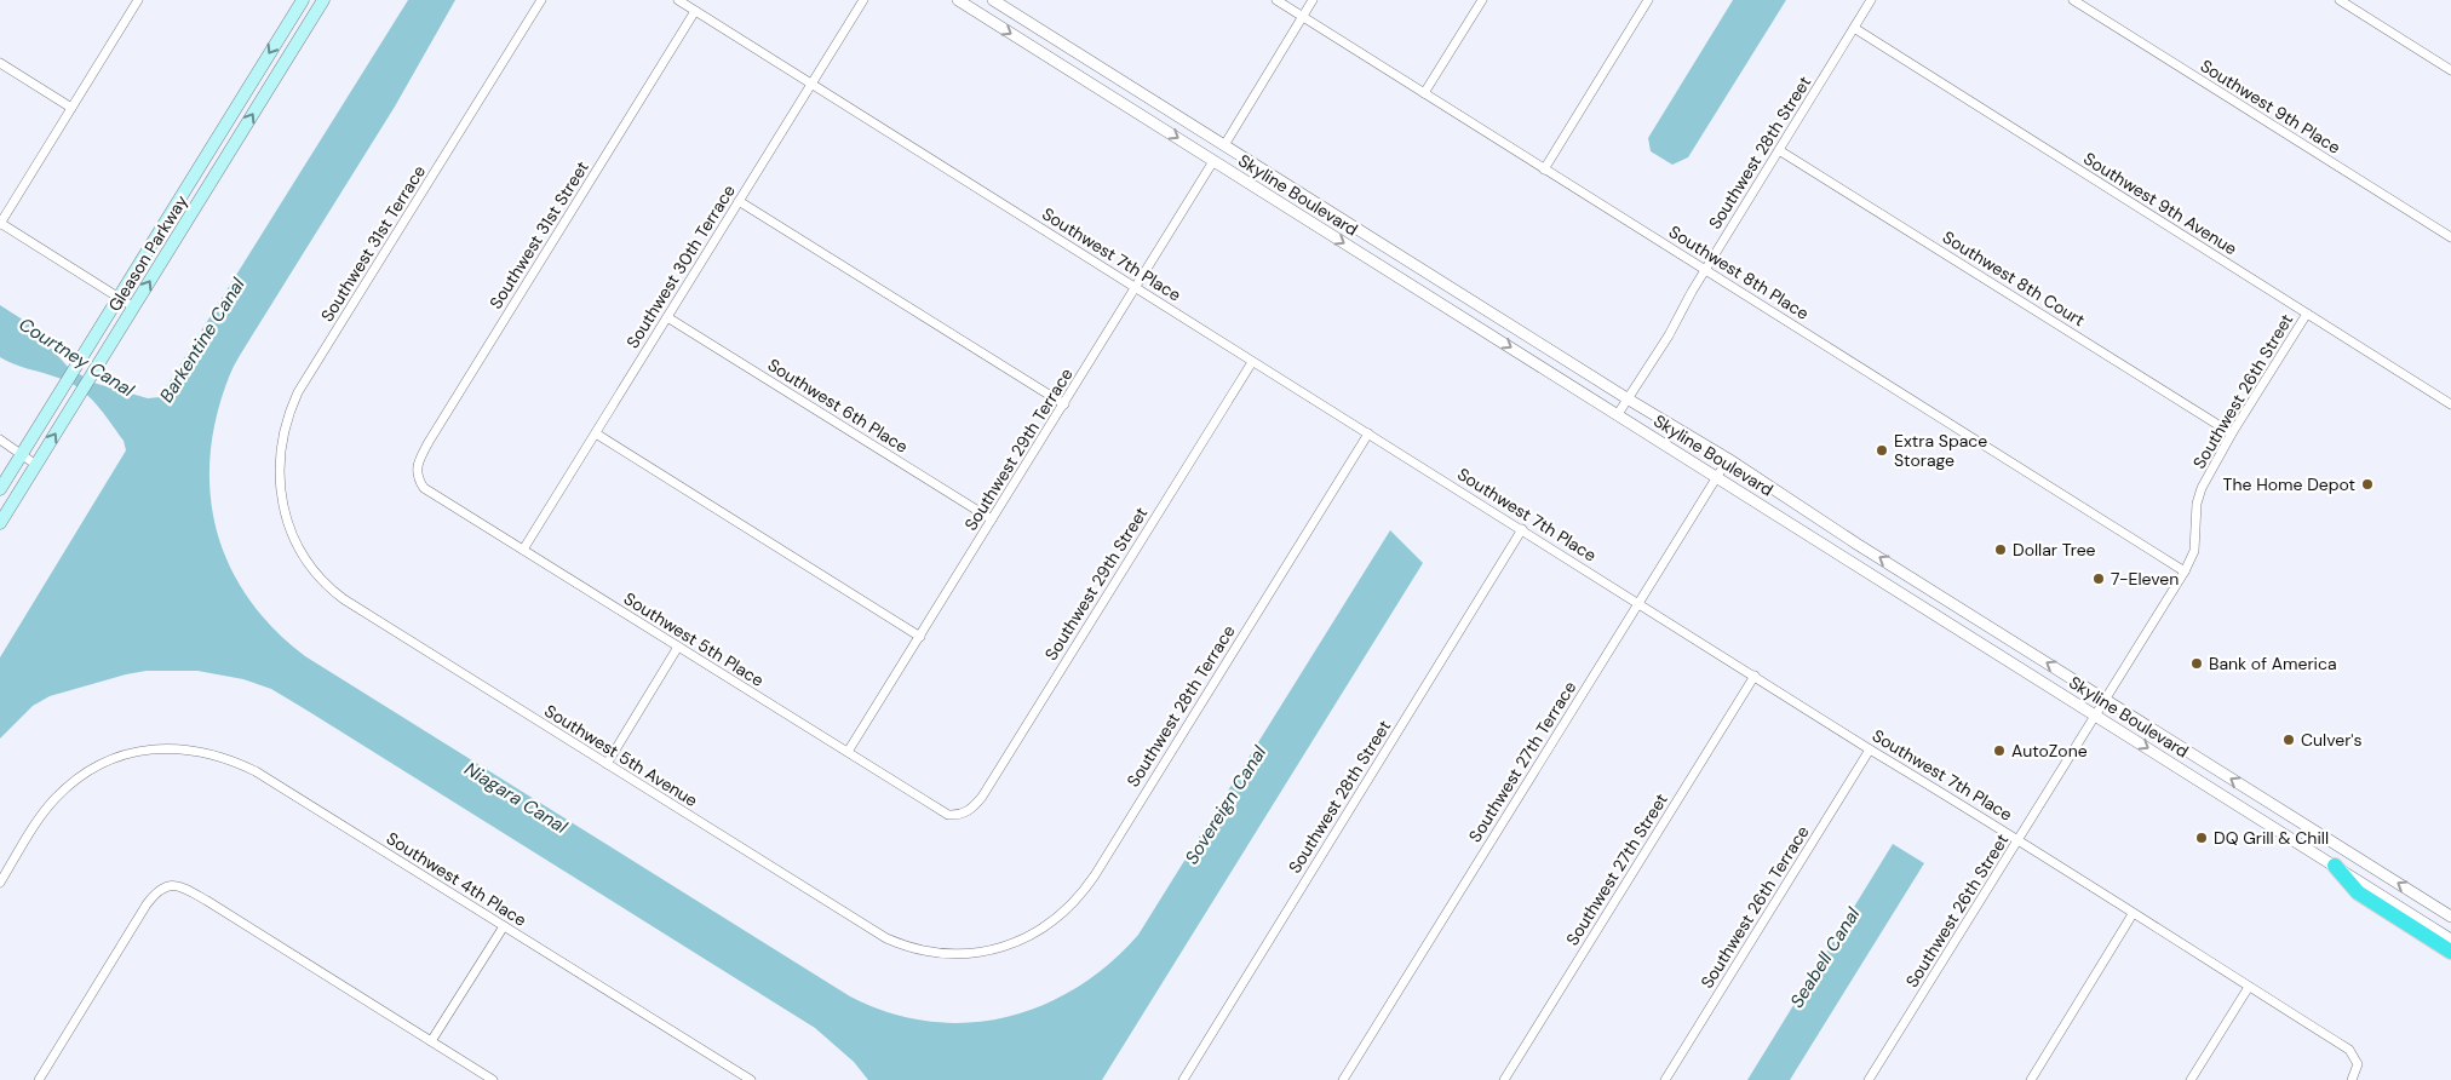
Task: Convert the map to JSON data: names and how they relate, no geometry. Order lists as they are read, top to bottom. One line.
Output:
{"streets":{"main road":["Gleason Parkway"],"street":["Southwest 9th Place","Southwest 28th Street","Skyline Boulevard","Southwest 9th Avenue","Southwest 31st Street","Southwest 31st Terrace","Southwest 7th Place","Southwest 30th Terrace","Southwest 8th Place","Southwest 8th Court","Southwest 26th Street","Southwest 6th Place","Southwest 29th Terrace","Southwest 29th Street","Southwest 5th Place","Southwest 28th Terrace","Southwest 5th Avenue","Southwest 27th Terrace","Southwest 27th Street","Southwest 4th Place","Southwest 26th Terrace"]},"crossings":[["Southwest 28th Street","Skyline Boulevard"],["Southwest 28th Street","Southwest 9th Avenue"],["Southwest 28th Street","Southwest 7th Place"],["Southwest 28th Street","Southwest 8th Place"],["Southwest 28th Street","Southwest 8th Court"],["Skyline Boulevard","Southwest 26th Street"],["Skyline Boulevard","Southwest 29th Terrace"],["Skyline Boulevard","Southwest 27th Terrace"],["Southwest 9th Avenue","Southwest 26th Street"],["Southwest 31st Street","Southwest 7th Place"],["Southwest 31st Street","Southwest 5th Place"],["Southwest 31st Terrace","Southwest 5th Avenue"],["Southwest 7th Place","Southwest 30th Terrace"],["Southwest 7th Place","Southwest 26th Street"],["Southwest 7th Place","Southwest 29th Terrace"],["Southwest 7th Place","Southwest 29th Street"],["Southwest 7th Place","Southwest 28th Terrace"],["Southwest 7th Place","Southwest 27th Terrace"],["Southwest 7th Place","Southwest 27th Street"],["Southwest 7th Place","Southwest 26th Terrace"],["Southwest 30th Terrace","Southwest 6th Place"],["Southwest 30th Terrace","Southwest 5th Place"],["Southwest 8th Place","Southwest 26th Street"],["Southwest 8th Court","Southwest 26th Street"],["Southwest 6th Place","Southwest 29th Terrace"],["Southwest 29th Terrace","Southwest 5th Place"],["Southwest 29th Street","Southwest 5th Place"],["Southwest 28th Terrace","Southwest 5th Avenue"]],"water":["Barkentine Canal","Courtney Canal","Niagara Canal","Sovereign Canal","Seabell Canal"],"places":["Extra Space Storage","The Home Depot","Dollar Tree","7-Eleven","Bank of America","Culver's","AutoZone","DQ Grill & Chill"]}
